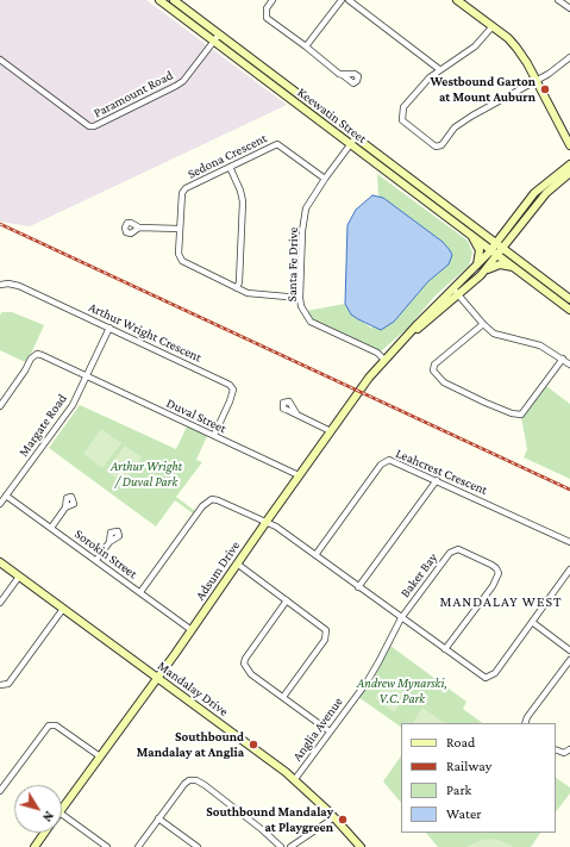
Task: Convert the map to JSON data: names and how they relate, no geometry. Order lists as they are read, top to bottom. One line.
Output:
{"streets":{"street":["Paramount Road","Keewatin Street","Sedona Crescent","Santa Fe Drive","Arthur Wright Crescent","Duval Street","Margate Road","Leahcrest Crescent","Sorokin Street","Adsum Drive","Baker Bay","Mandalay Drive","Anglia Avenue"]},"crossings":[["Paramount Road","Keewatin Street"],["Keewatin Street","Santa Fe Drive"],["Keewatin Street","Adsum Drive"],["Sedona Crescent","Santa Fe Drive"],["Santa Fe Drive","Adsum Drive"],["Arthur Wright Crescent","Duval Street"],["Arthur Wright Crescent","Margate Road"],["Duval Street","Margate Road"],["Duval Street","Adsum Drive"],["Margate Road","Sorokin Street"],["Sorokin Street","Adsum Drive"],["Adsum Drive","Mandalay Drive"],["Baker Bay","Anglia Avenue"],["Mandalay Drive","Anglia Avenue"]],"districts":["MANDALAY WEST"],"parks":["Arthur Wright / Duval Park","Andrew Mynarski, V.C. Park"],"places":["Westbound Garton at Mount Auburn","Southbound Mandalay at Anglia","Southbound Mandalay at Playgreen"],"legend":["Road","Railway","Park","Water"],"north":"bottom right"}
